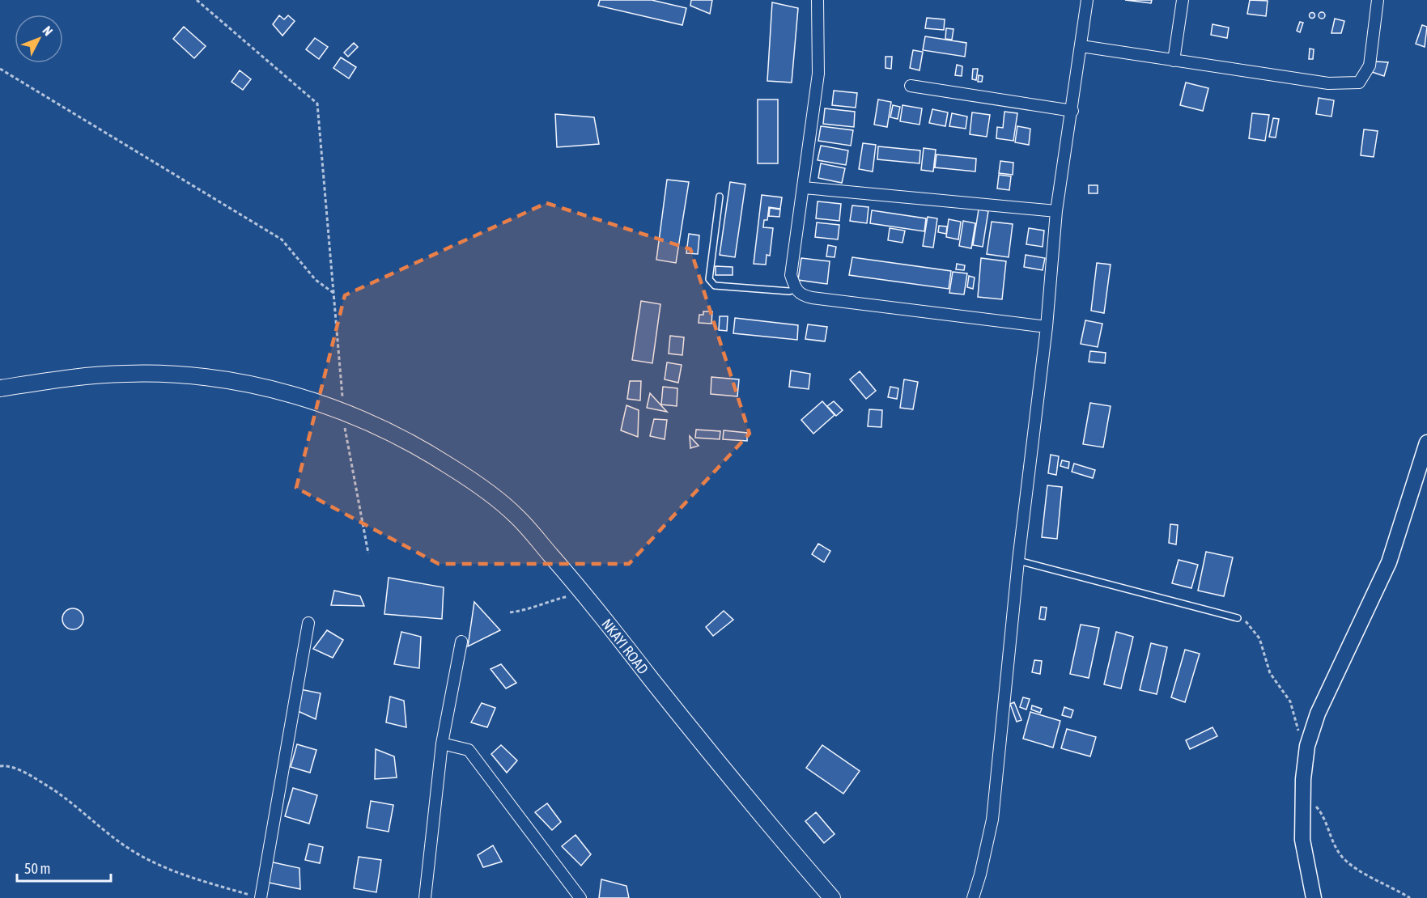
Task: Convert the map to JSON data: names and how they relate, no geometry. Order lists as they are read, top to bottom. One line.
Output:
{"streets":{"main road":["NKAYI ROAD"]},"scale_bar":"50 m","north":"top right"}
